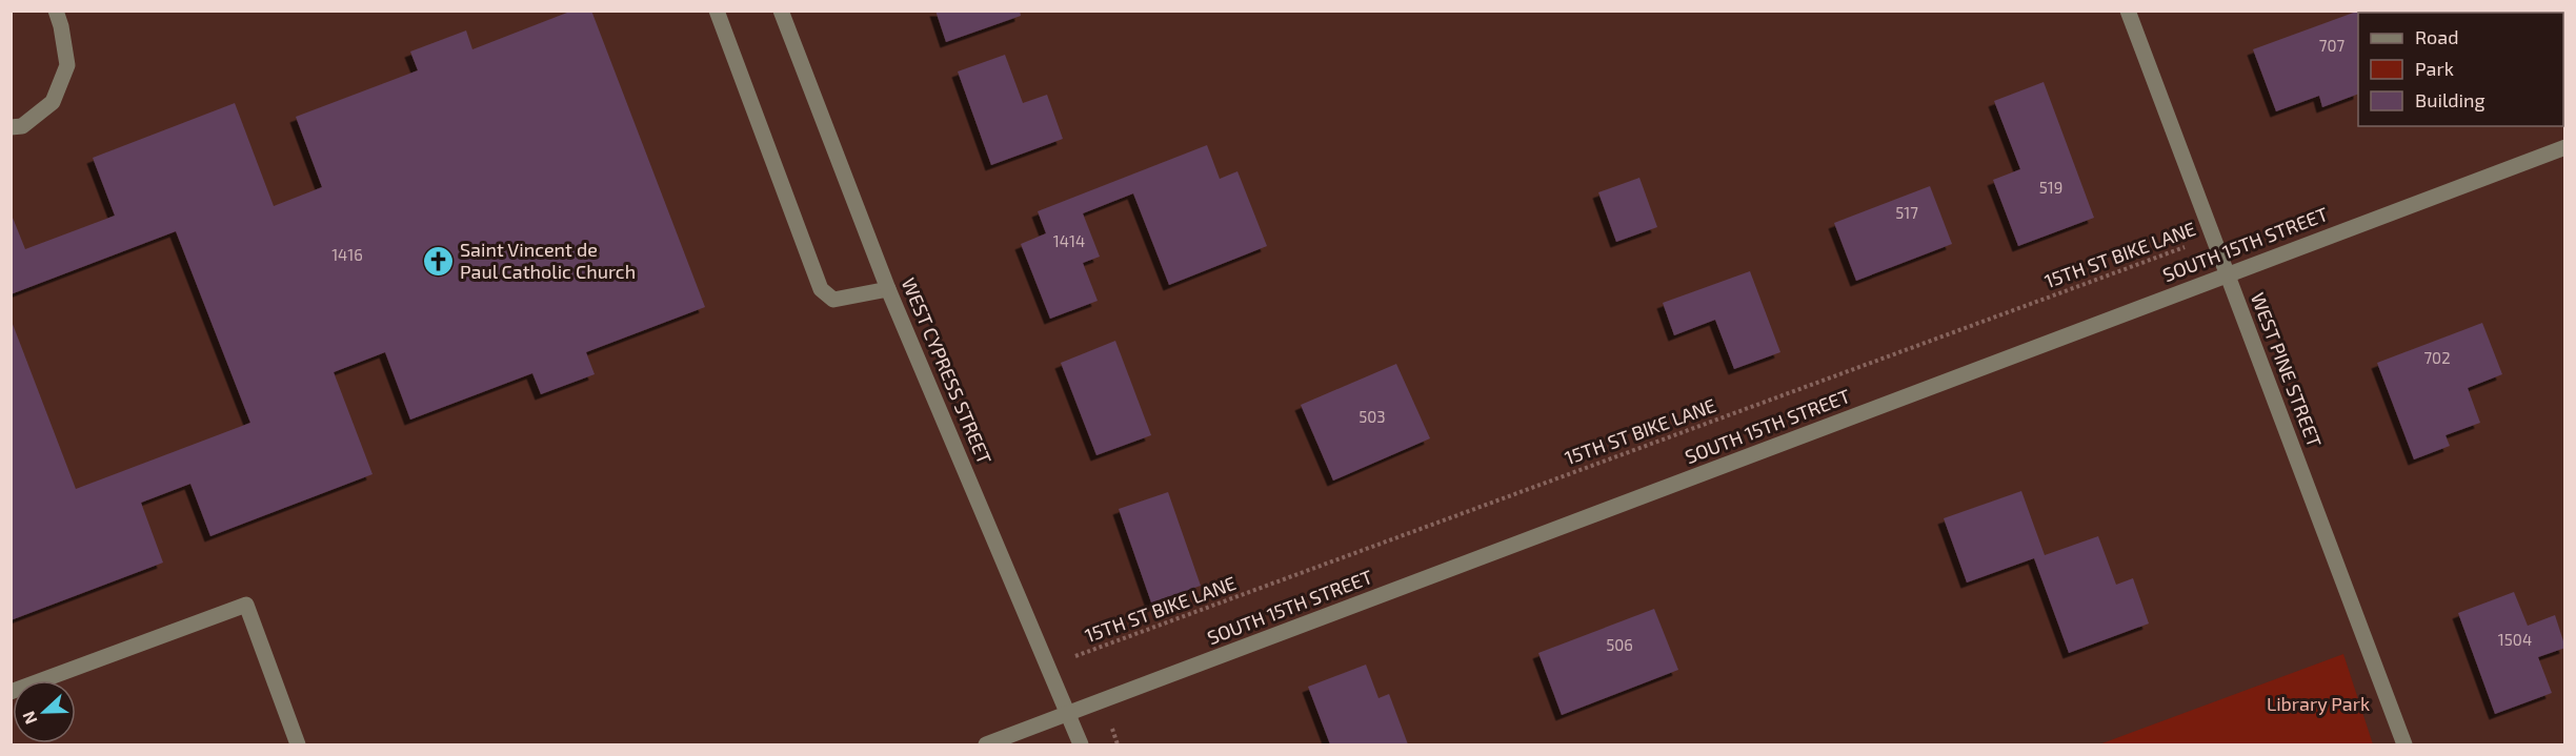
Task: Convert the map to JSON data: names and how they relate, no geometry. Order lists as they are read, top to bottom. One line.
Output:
{"streets":{"street":["SOUTH 15TH STREET","WEST PINE STREET","WEST CYPRESS STREET"],"path":["15TH ST BIKE LANE"]},"crossings":[["SOUTH 15TH STREET","WEST PINE STREET"],["SOUTH 15TH STREET","WEST CYPRESS STREET"],["15TH ST BIKE LANE","WEST PINE STREET"],["15TH ST BIKE LANE","WEST CYPRESS STREET"]],"parks":["Library Park"],"places":{"church":["Saint Vincent de Paul Catholic Church"]},"house_numbers":["707","519","517","1414","1416","702","503","1504","506"],"legend":["Road","Park","Building"],"north":"left"}
